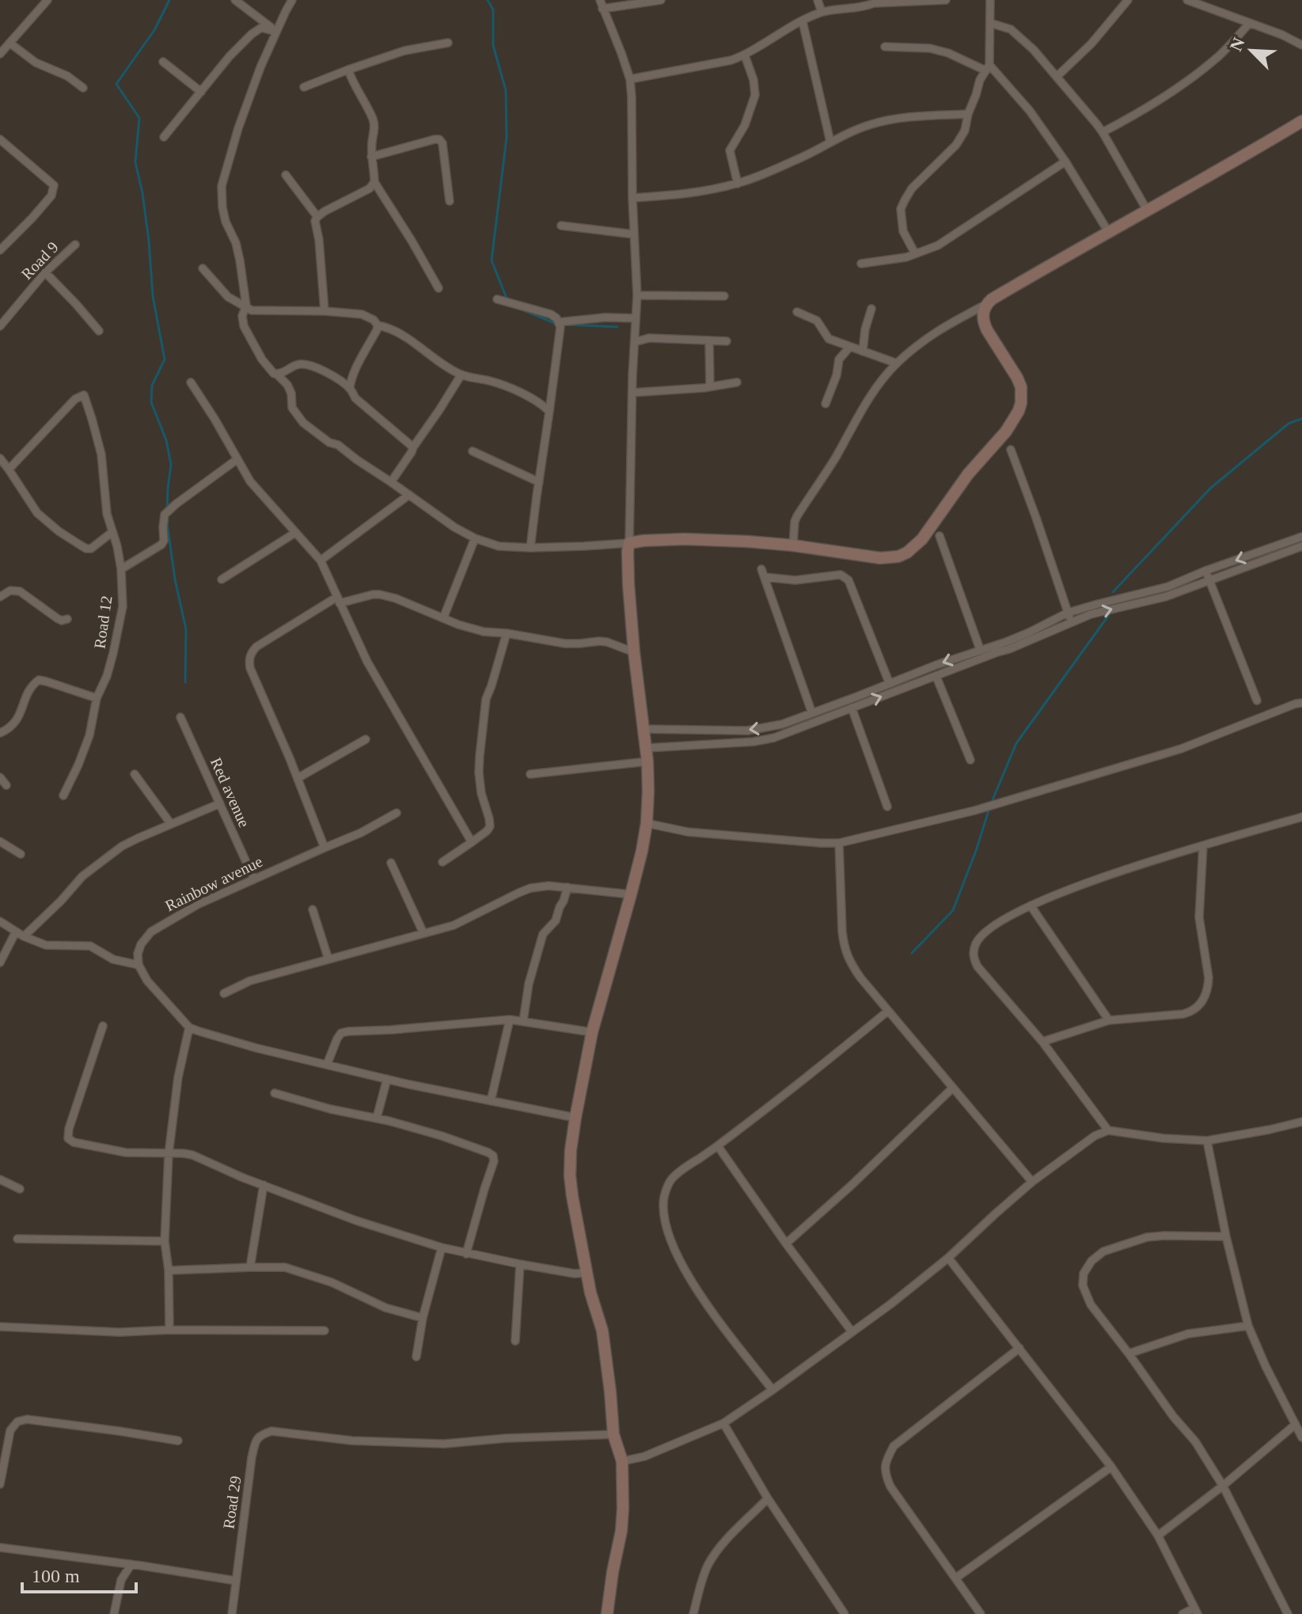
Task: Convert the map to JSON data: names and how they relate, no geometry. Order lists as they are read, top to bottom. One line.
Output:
{"streets":{"street":["Road 9","Road 12","Red avenue","Rainbow avenue","Road 29"]},"crossings":[["Red avenue","Rainbow avenue"]],"scale_bar":"100 m","north":"top left"}
